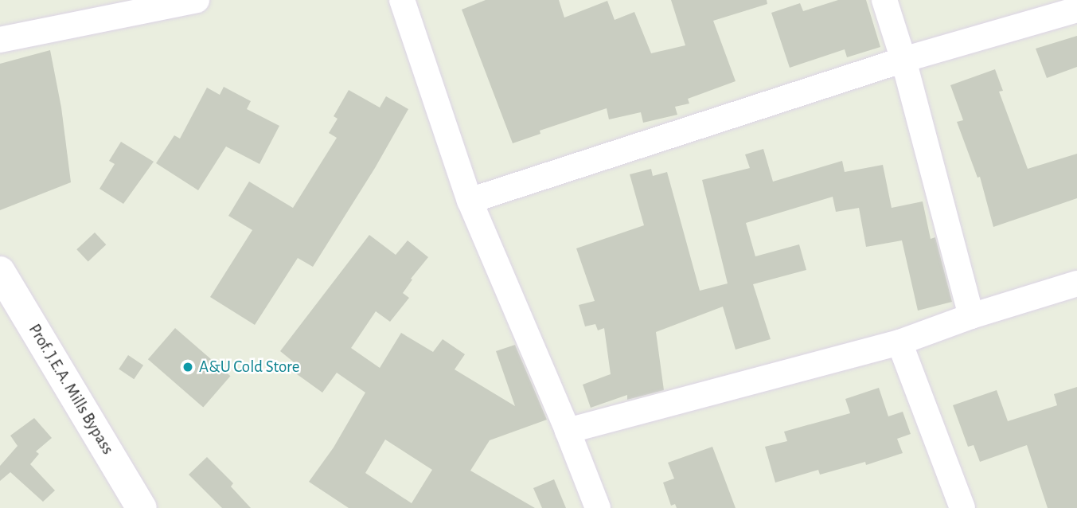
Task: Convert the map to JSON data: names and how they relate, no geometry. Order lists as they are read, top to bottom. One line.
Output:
{"streets":{"street":["Prof. J.E.A. Mills Bypass"]},"places":["A&U Cold Store"]}
